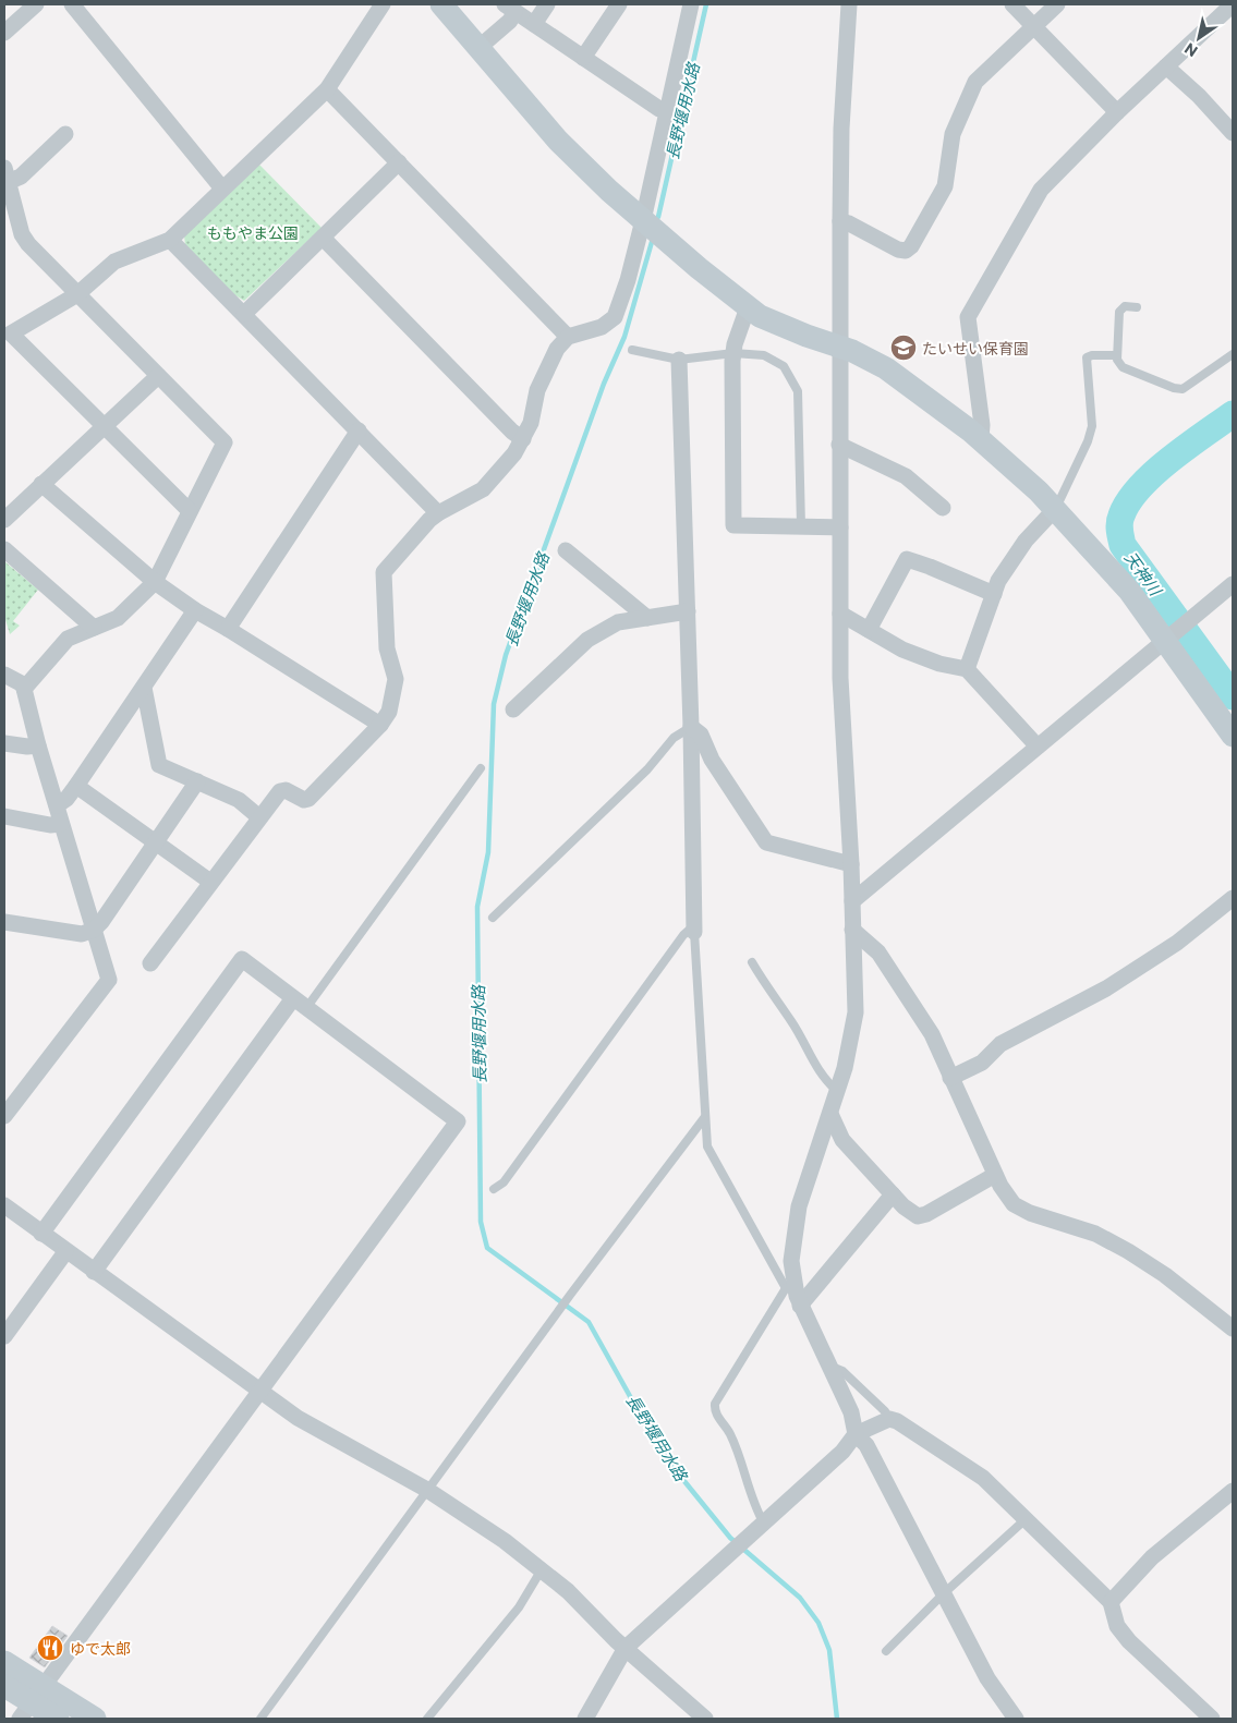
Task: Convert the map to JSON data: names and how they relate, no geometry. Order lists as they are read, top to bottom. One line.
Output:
{"water":["長野堰用水路","天神川"],"parks":["ももやま公園"],"places":{"school or university":["たいせい保育園"],"restaurant":["ゆで太郎"]},"north":"bottom left"}
